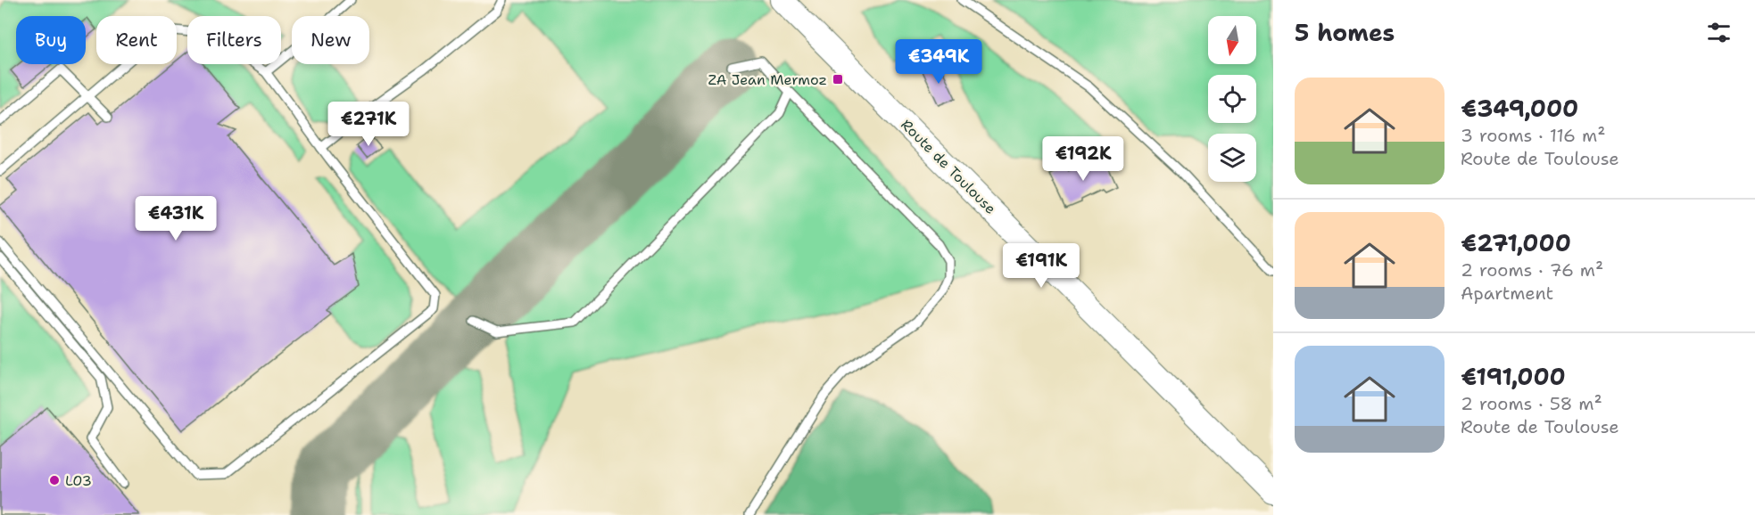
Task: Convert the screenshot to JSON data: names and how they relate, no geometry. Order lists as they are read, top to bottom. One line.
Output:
{"streets":{"main road":["Route de Toulouse"]},"places":{"transit":["ZA Jean Mermoz"],"other":["L03"]},"north":"bottom","page":{"heading":"5 homes","chip":["Buy","Rent","Filters","New"],"price":["€349K","€271K","€192K","€431K","€191K"],"list":[{"name":"€349,000","note":"3 rooms · 116 m² · Route de Toulouse"},{"name":"€271,000","note":"2 rooms · 76 m² · Apartment"},{"name":"€191,000","note":"2 rooms · 58 m² · Route de Toulouse"}]}}
